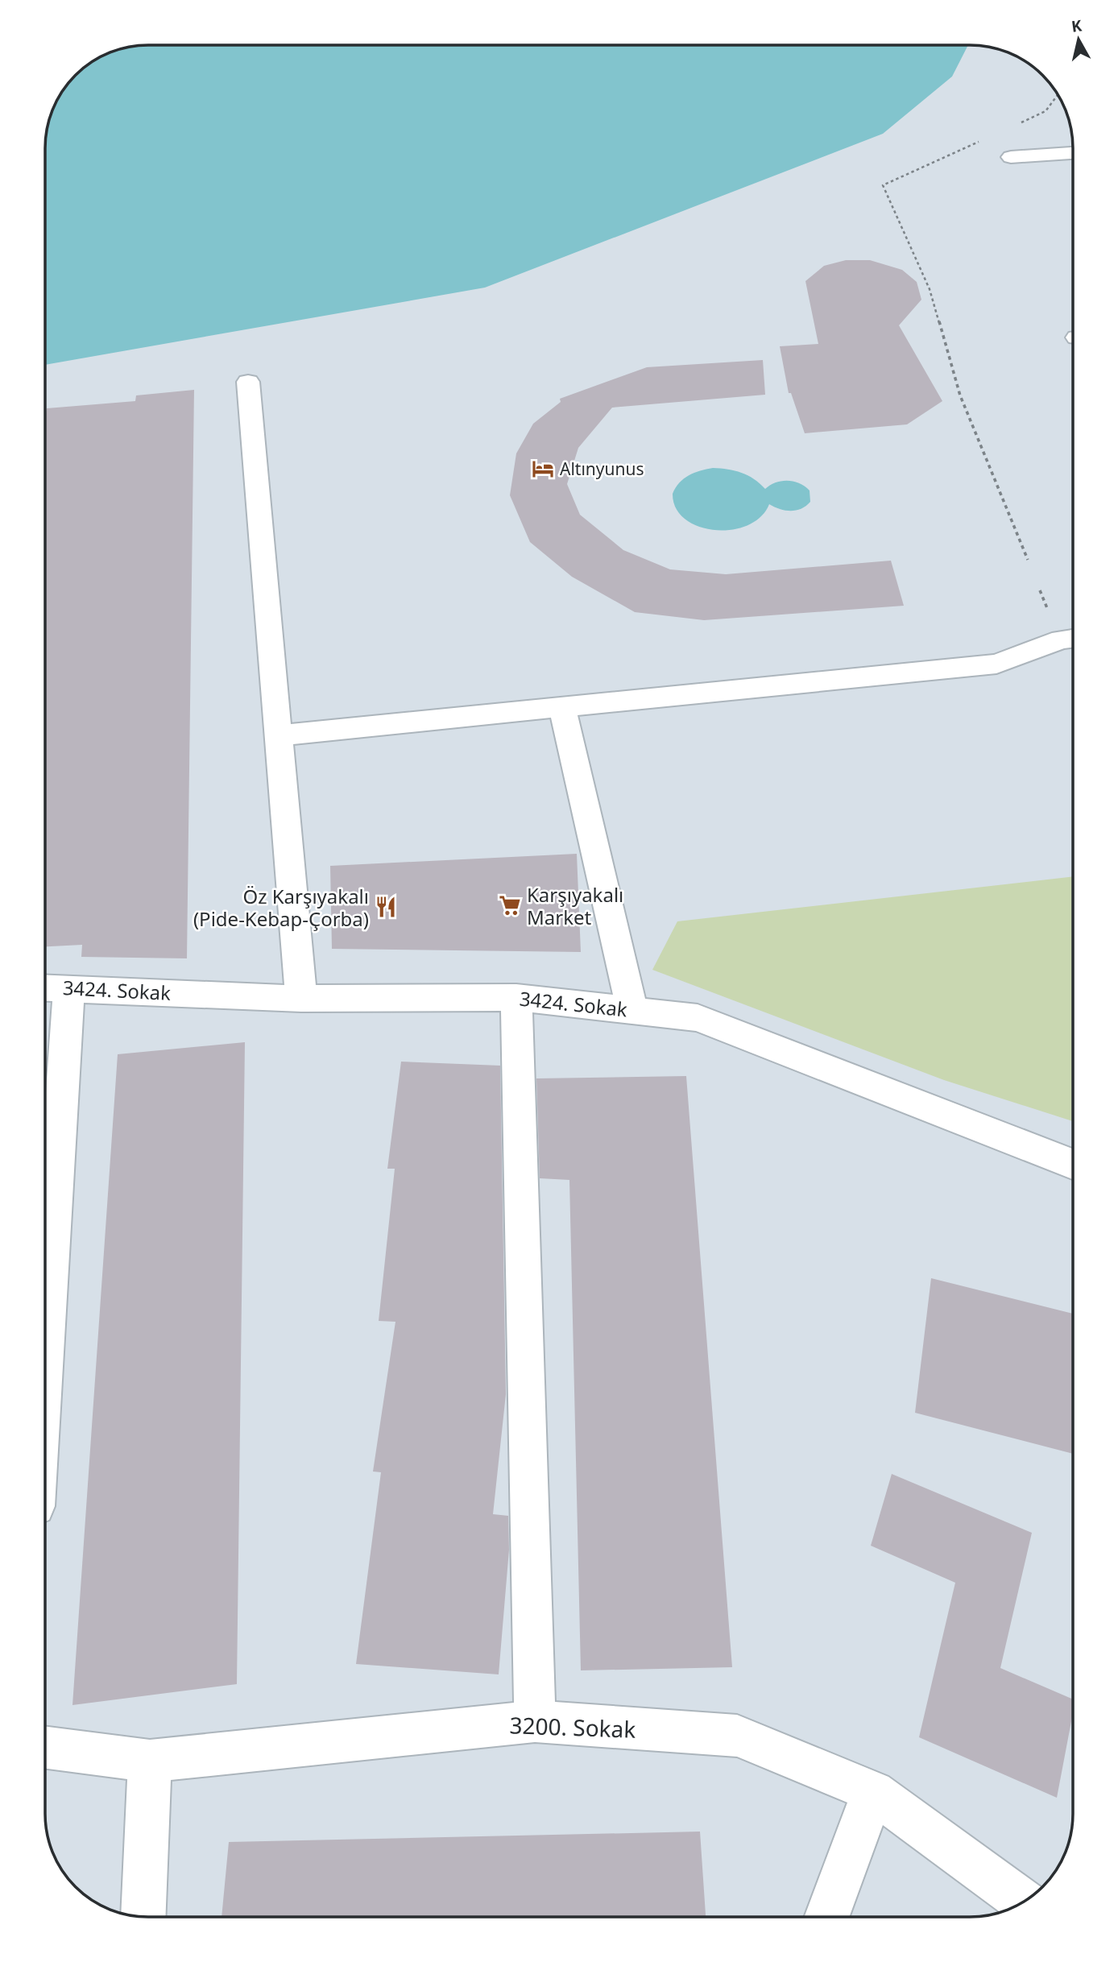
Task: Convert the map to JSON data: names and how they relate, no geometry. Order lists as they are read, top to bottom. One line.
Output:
{"streets":{"street":["3424. Sokak","3200. Sokak"]},"places":{"hotel":["Altınyunus"],"supermarket":["Karşıyakalı Market"],"restaurant":["Öz Karşıyakalı (Pide-Kebap-Çorba)"]},"north":"top"}
